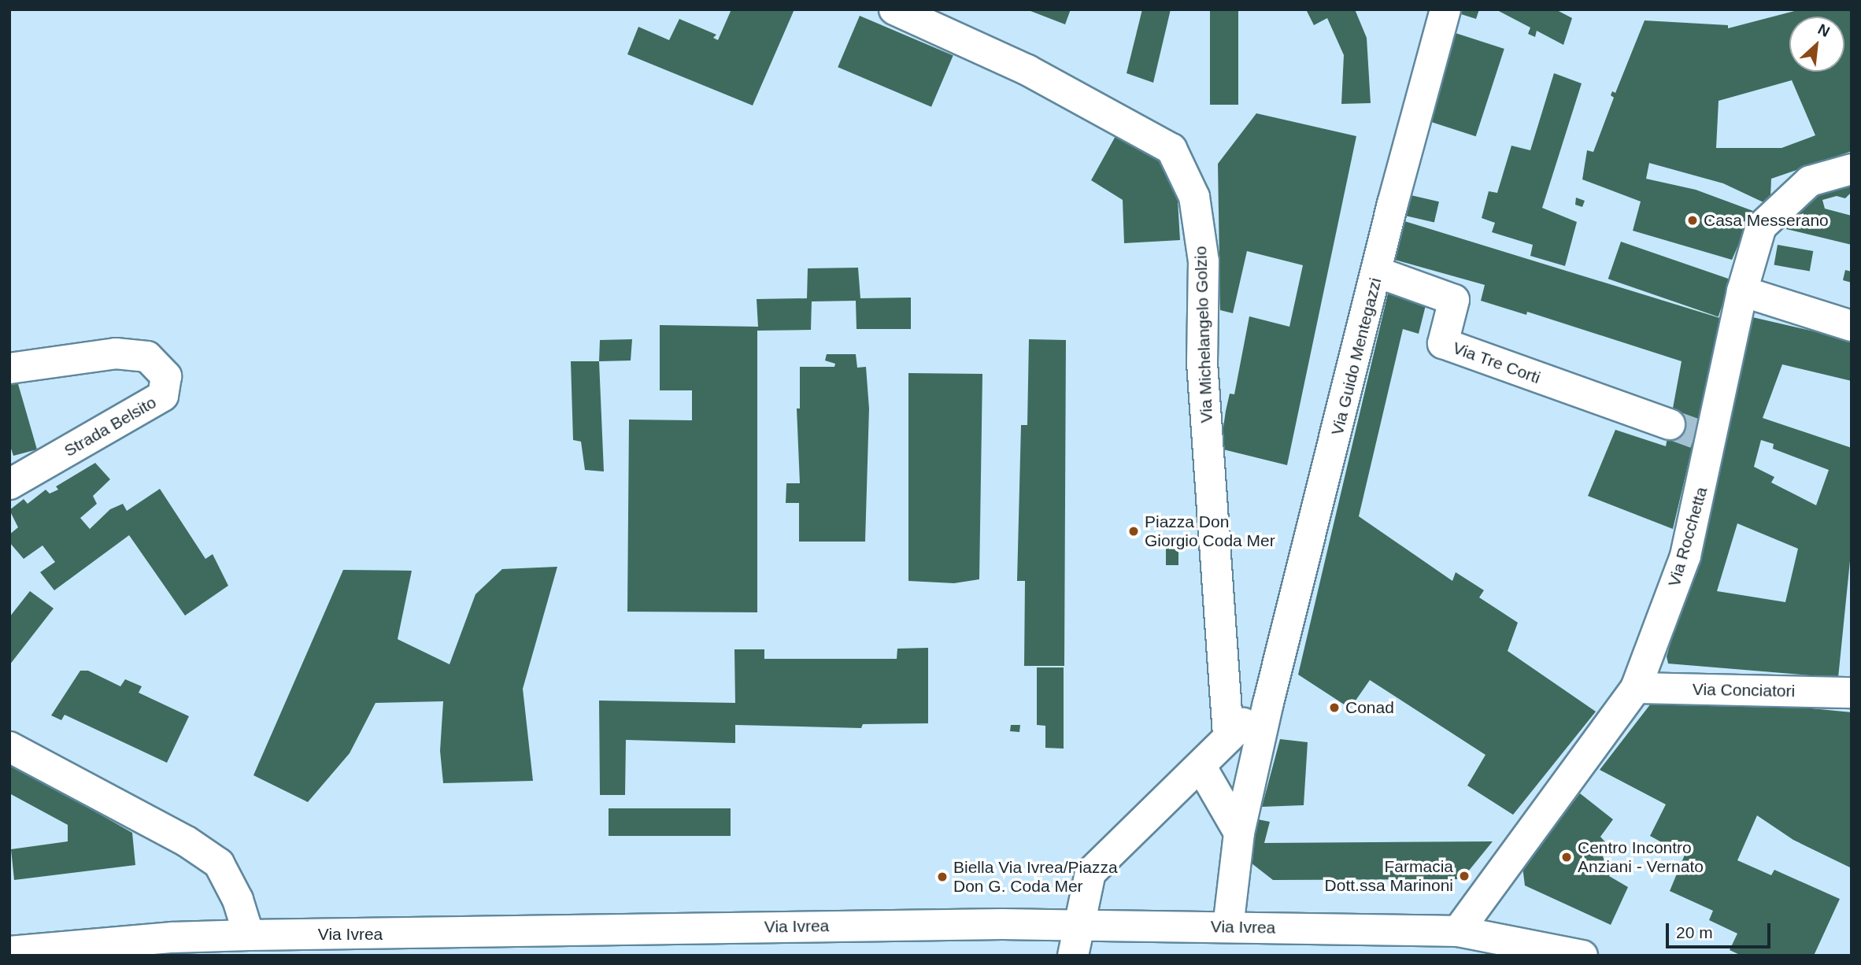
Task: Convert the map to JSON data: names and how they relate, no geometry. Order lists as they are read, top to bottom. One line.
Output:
{"streets":{"street":["Via Michelangelo Golzio","Via Guido Mentegazzi","Via Tre Corti","Strada Belsito","Via Rocchetta","Via Conciatori","Via Ivrea"]},"crossings":[["Via Guido Mentegazzi","Via Tre Corti"],["Via Guido Mentegazzi","Via Ivrea"],["Via Tre Corti","Via Rocchetta"],["Via Rocchetta","Via Conciatori"],["Via Rocchetta","Via Ivrea"]],"places":["Casa Messerano","Piazza Don Giorgio Coda Mer","Conad","Centro Incontro Anziani - Vernato","Farmacia Dott.ssa Marinoni","Biella Via Ivrea/Piazza Don G. Coda Mer"],"scale_bar":"20 m","north":"top right"}
